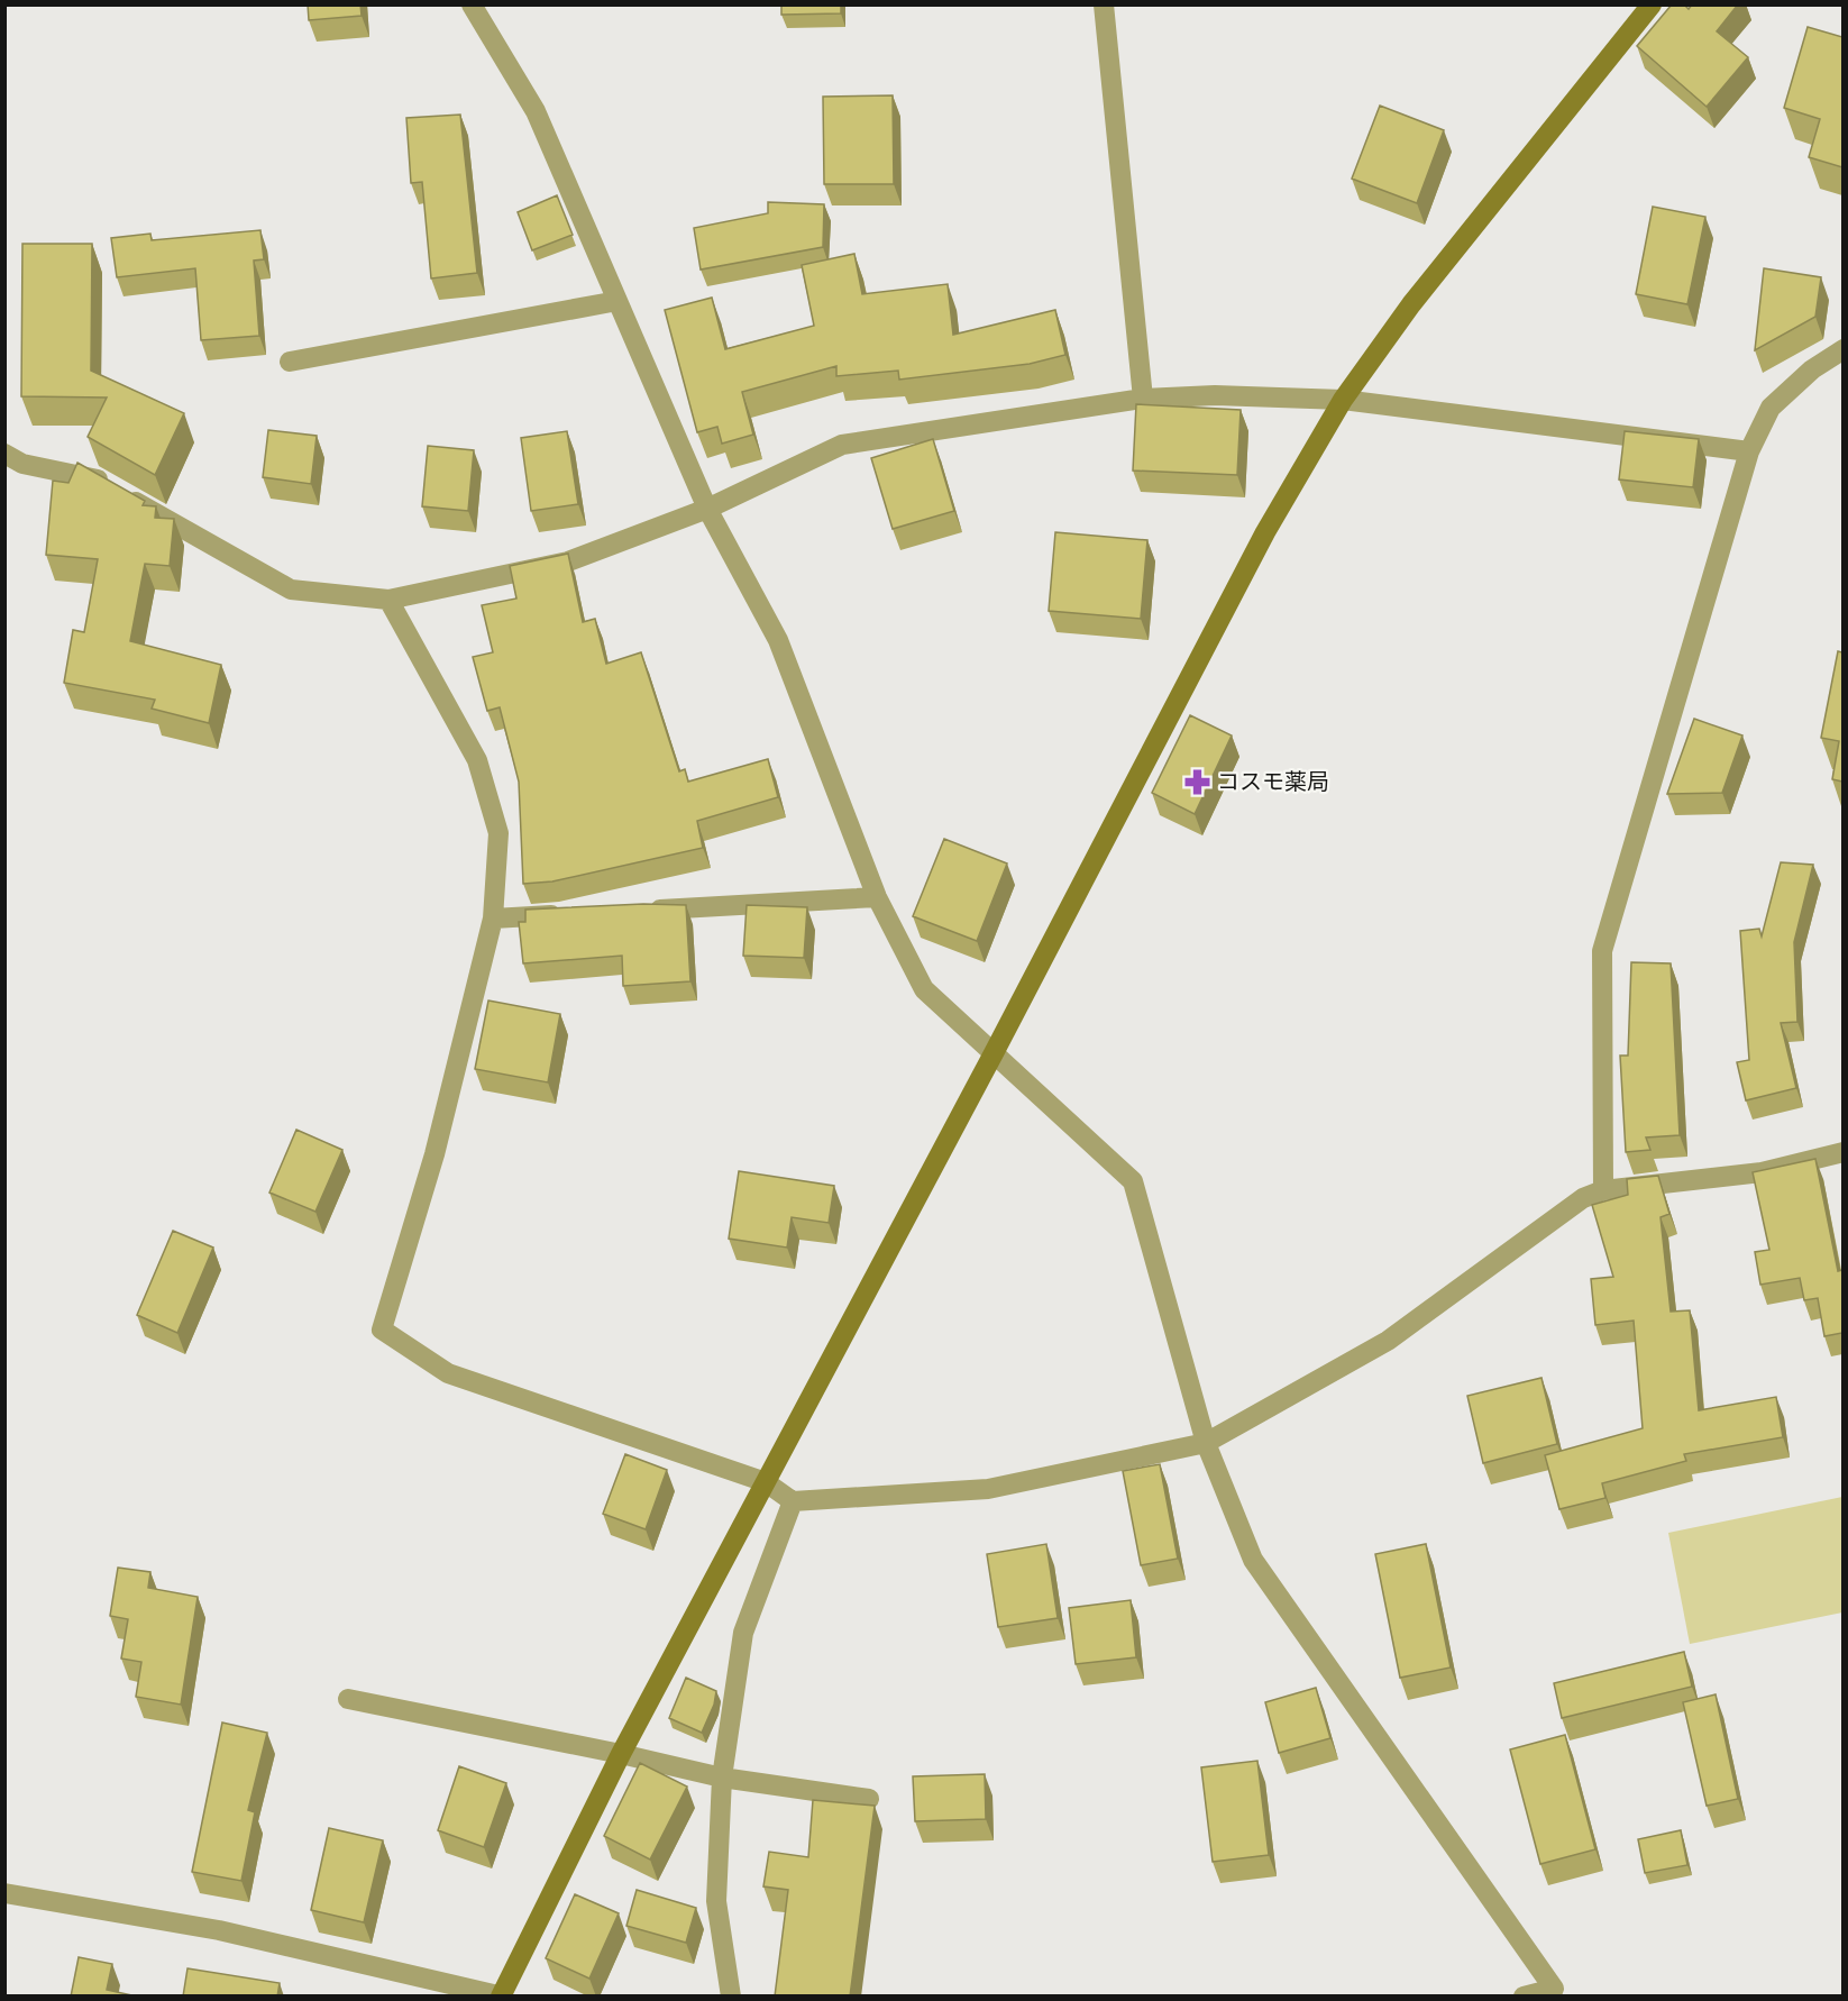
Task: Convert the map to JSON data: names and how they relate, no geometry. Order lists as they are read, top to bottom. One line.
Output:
{"places":{"pharmacy":["コスモ薬局"]}}
